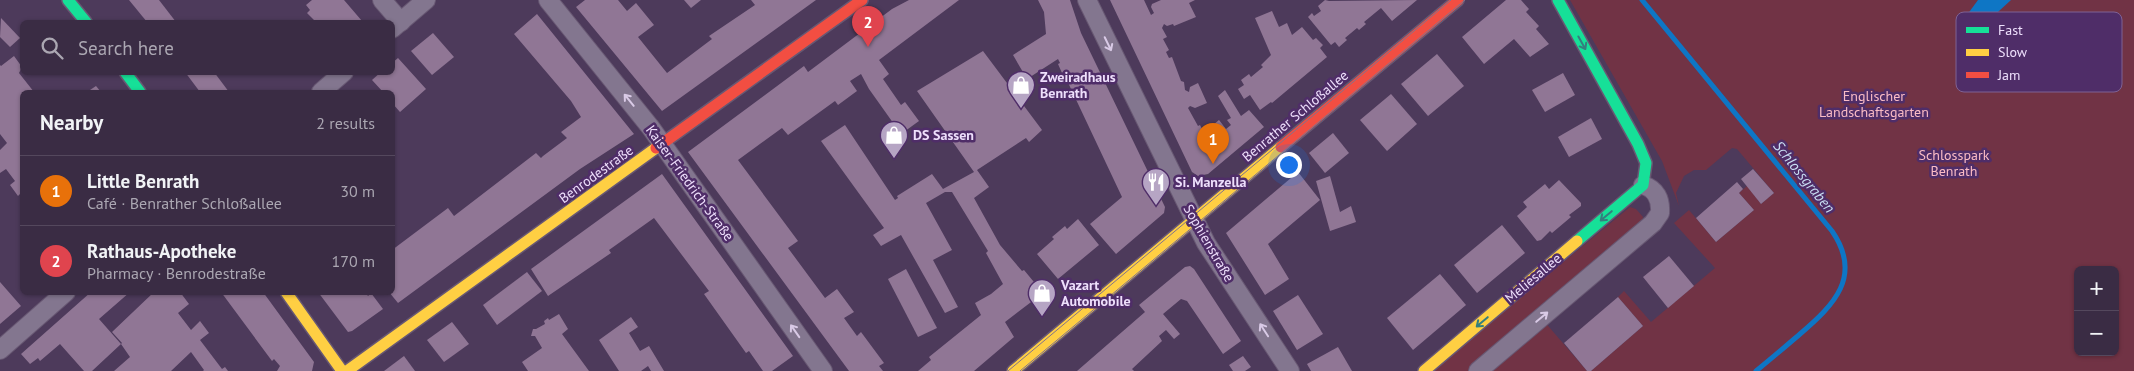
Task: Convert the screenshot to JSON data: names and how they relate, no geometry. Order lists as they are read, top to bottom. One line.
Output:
{"streets":{"street":["Benrather Schloßallee","Benrodestraße","Kaiser-Friedrich-Straße","Sophienstraße","Meliesallee"]},"crossings":[["Benrather Schloßallee","Sophienstraße"],["Benrodestraße","Kaiser-Friedrich-Straße"]],"one_way":["Kaiser-Friedrich-Straße","Meliesallee"],"water":["Schlossgraben"],"parks":["Englischer Landschaftsgarten","Schlosspark Benrath"],"places":{"shop":["Zweiradhaus Benrath","DS Sassen","Vazart Automobile"],"restaurant":["Si. Manzella"]},"legend":["Fast","Slow","Jam"],"page":{"pins":["2","1"],"search":"Search here","heading":["Nearby","2 results"],"list":[{"mark":"1","name":"Little Benrath","note":"Café · Benrather Schloßallee","value":"30 m"},{"mark":"2","name":"Rathaus-Apotheke","note":"Pharmacy · Benrodestraße","value":"170 m"}],"map_buttons":["+","−"]}}
